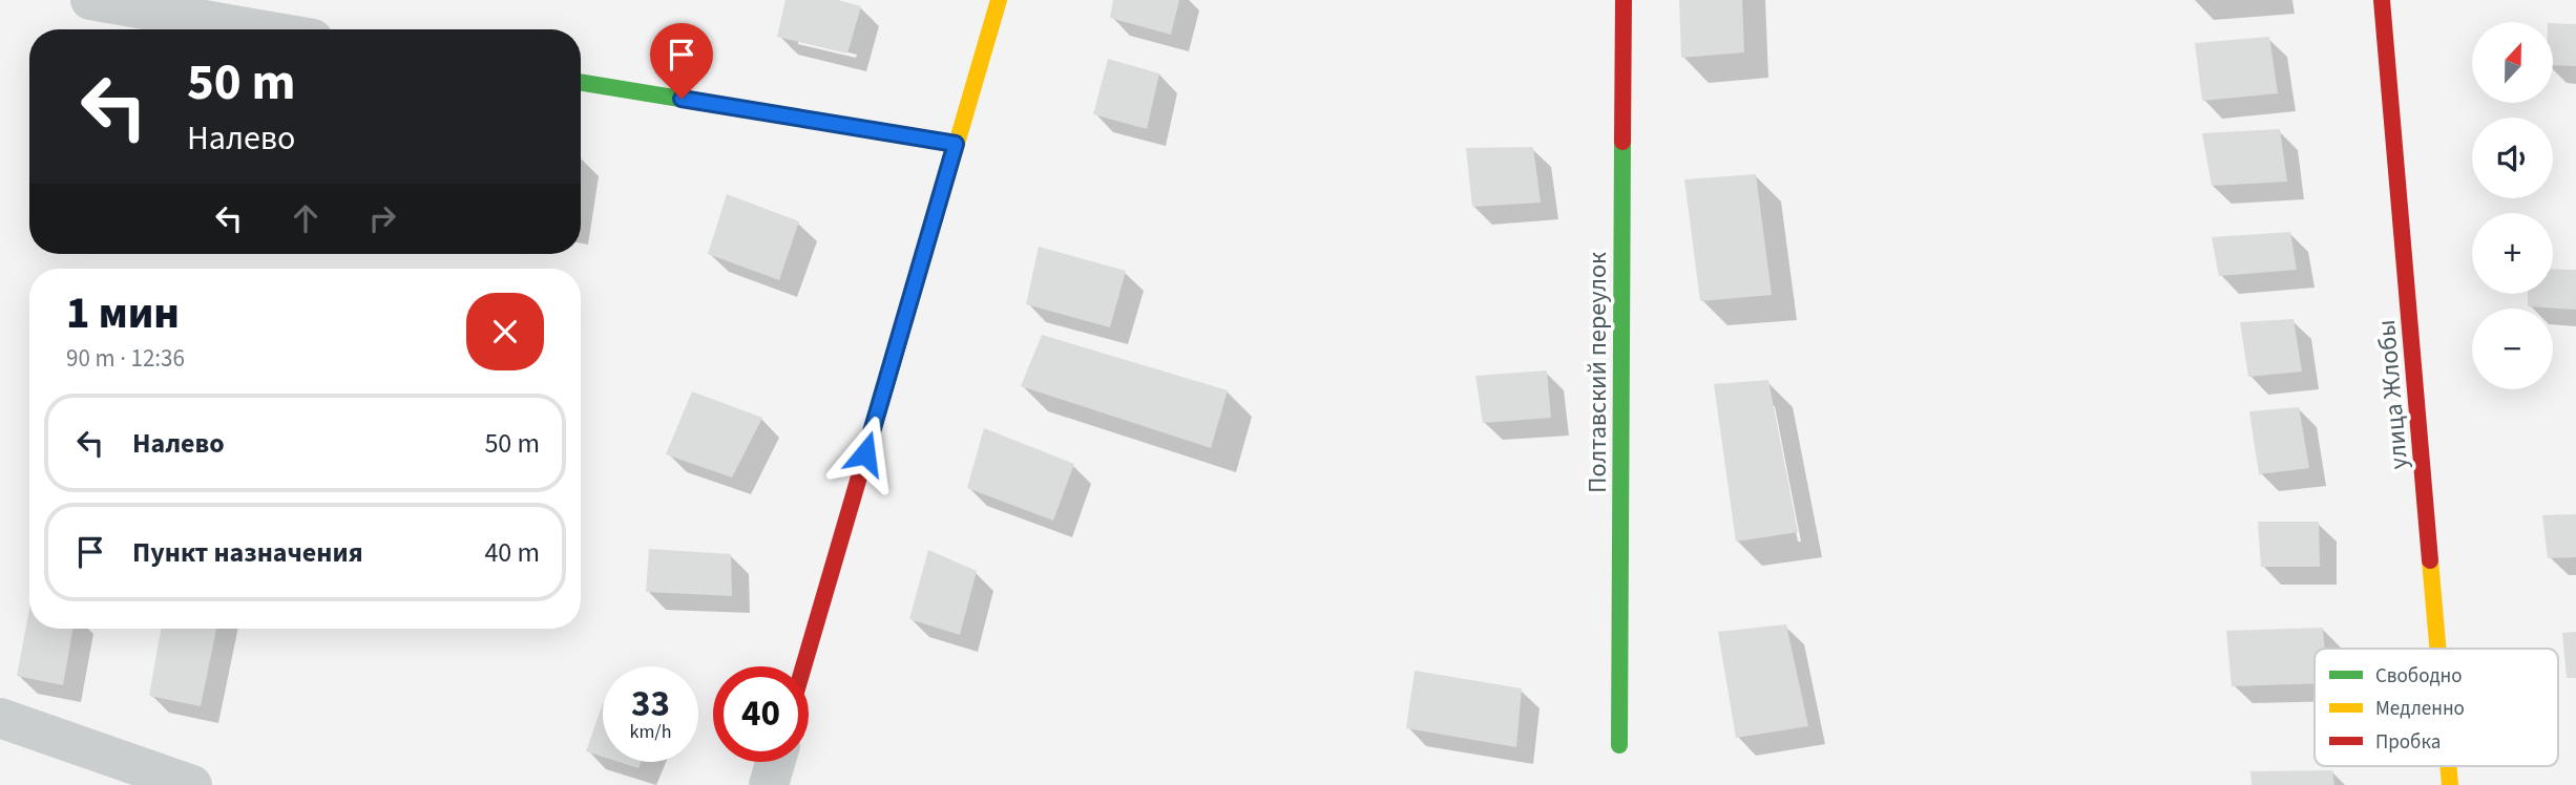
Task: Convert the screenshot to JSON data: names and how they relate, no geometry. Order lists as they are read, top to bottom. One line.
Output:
{"streets":{"street":["Полтавский переулок","улица Жлобы"]},"legend":["Свободно","Медленно","Пробка"],"north":"top","page":{"map_buttons":["+","−"],"turn":["50 m","Налево"],"heading":["1 мин","90 m · 12:36"],"list":[{"name":"Налево","value":"50 m"},{"name":"Пункт назначения","value":"40 m"}],"speed":"33 km/h","limit":"40"}}
